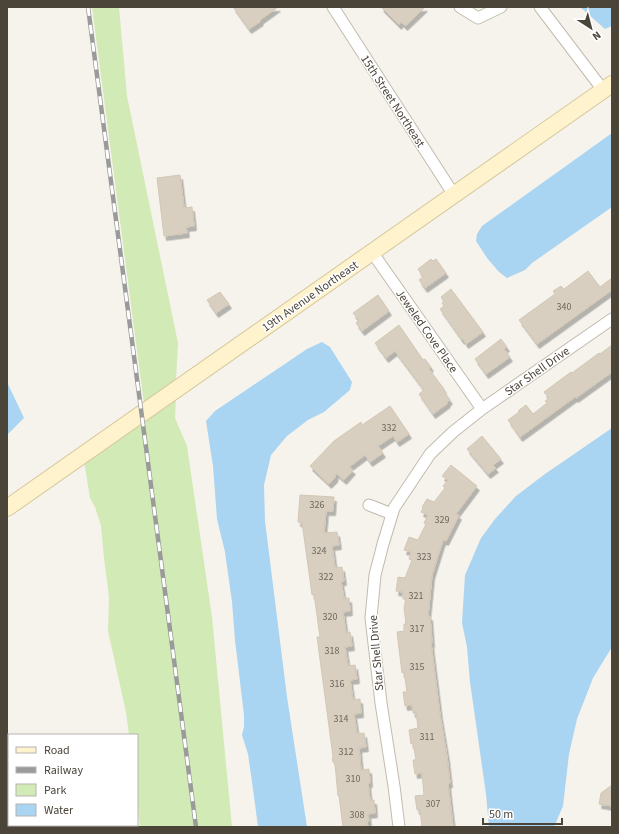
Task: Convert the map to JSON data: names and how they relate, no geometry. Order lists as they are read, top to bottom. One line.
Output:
{"streets":{"street":["15th Street Northeast","19th Avenue Northeast","Jeweled Cove Place","Star Shell Drive"]},"crossings":[["15th Street Northeast","19th Avenue Northeast"],["19th Avenue Northeast","Jeweled Cove Place"],["Jeweled Cove Place","Star Shell Drive"]],"house_numbers":["340","332","326","329","324","323","322","321","320","317","318","315","316","314","311","312","310","307","308"],"legend":["Road","Railway","Park","Water"],"scale_bar":"50 m","north":"bottom right"}
